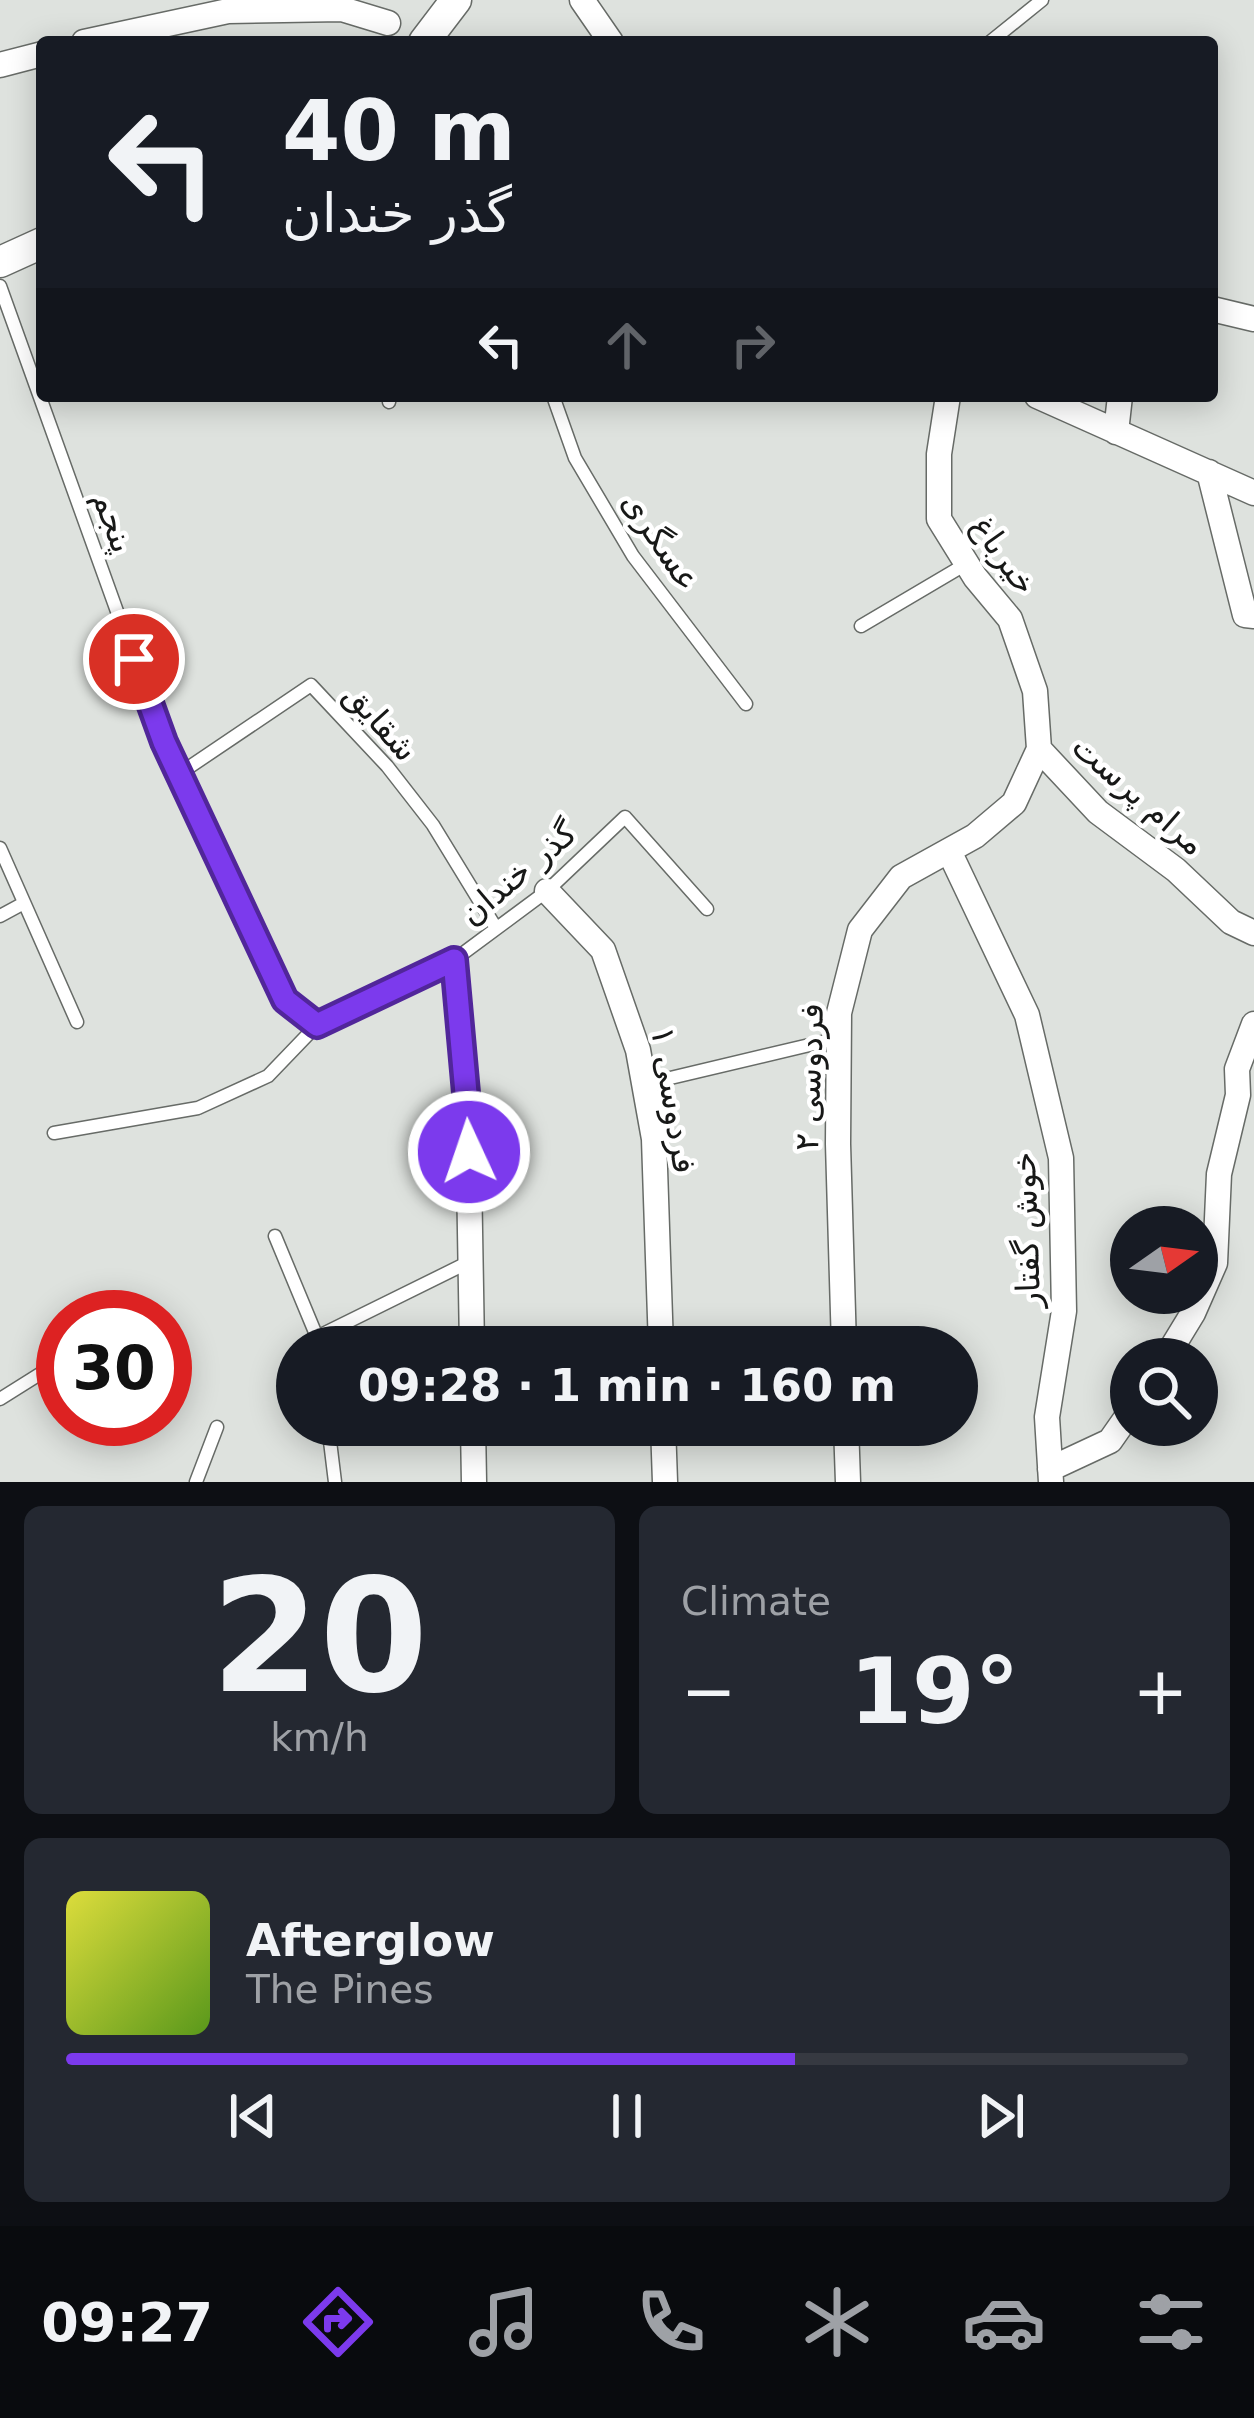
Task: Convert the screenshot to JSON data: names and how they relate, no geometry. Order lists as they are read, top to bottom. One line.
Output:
{"streets":{"street":["خیرباغ","مرام پرست","فردوسی ۲","فردوسی ۱","خوش گفتار"],"lane":["پنجم","عسگری","شقایق","گذر خندان"]},"crossings":[["پنجم","شقایق"],["پنجم","گذر خندان"],["خیرباغ","مرام پرست"],["خیرباغ","فردوسی ۲"],["شقایق","گذر خندان"],["مرام پرست","فردوسی ۲"],["گذر خندان","فردوسی ۱"],["فردوسی ۲","خوش گفتار"]],"north":"right","page":{"turn":["40 m","گذر خندان"],"limit":"30","trip":"09:28 · 1 min · 160 m","tile":[["20","km/h"],"Climate"],"heat":["−","19°","+"],"song":["Afterglow","The Pines"],"tabs":"09:27"}}
